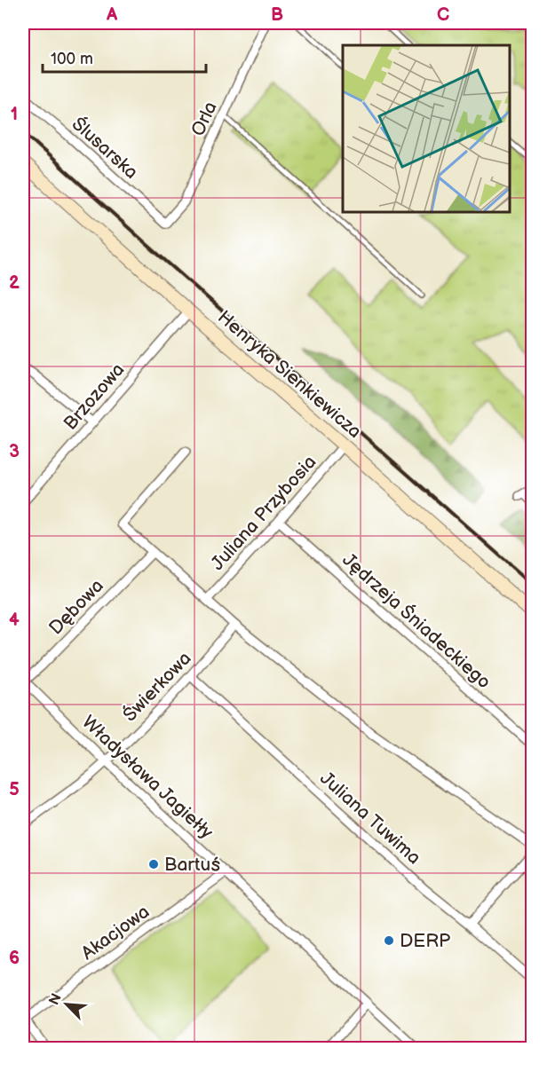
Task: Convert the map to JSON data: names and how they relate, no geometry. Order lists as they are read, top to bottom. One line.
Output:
{"streets":{"main road":["Henryka Sienkiewicza"],"street":["Orla","Ślusarska","Brzozowa","Juliana Przybosia","Dębowa","Jędrzeja Śniadeckiego","Świerkowa","Władysława Jagiełły","Juliana Tuwima","Akacjowa"]},"crossings":[["Orla","Ślusarska"],["Henryka Sienkiewicza","Brzozowa"],["Henryka Sienkiewicza","Juliana Przybosia"],["Juliana Przybosia","Jędrzeja Śniadeckiego"],["Dębowa","Władysława Jagiełły"],["Świerkowa","Władysława Jagiełły"],["Świerkowa","Juliana Tuwima"],["Władysława Jagiełły","Akacjowa"]],"places":["Bartuś","DERP"],"scale_bar":"100 m","north":"top left","grid":{"columns":["A","B","C"],"rows":["1","2","3","4","5","6"]}}
